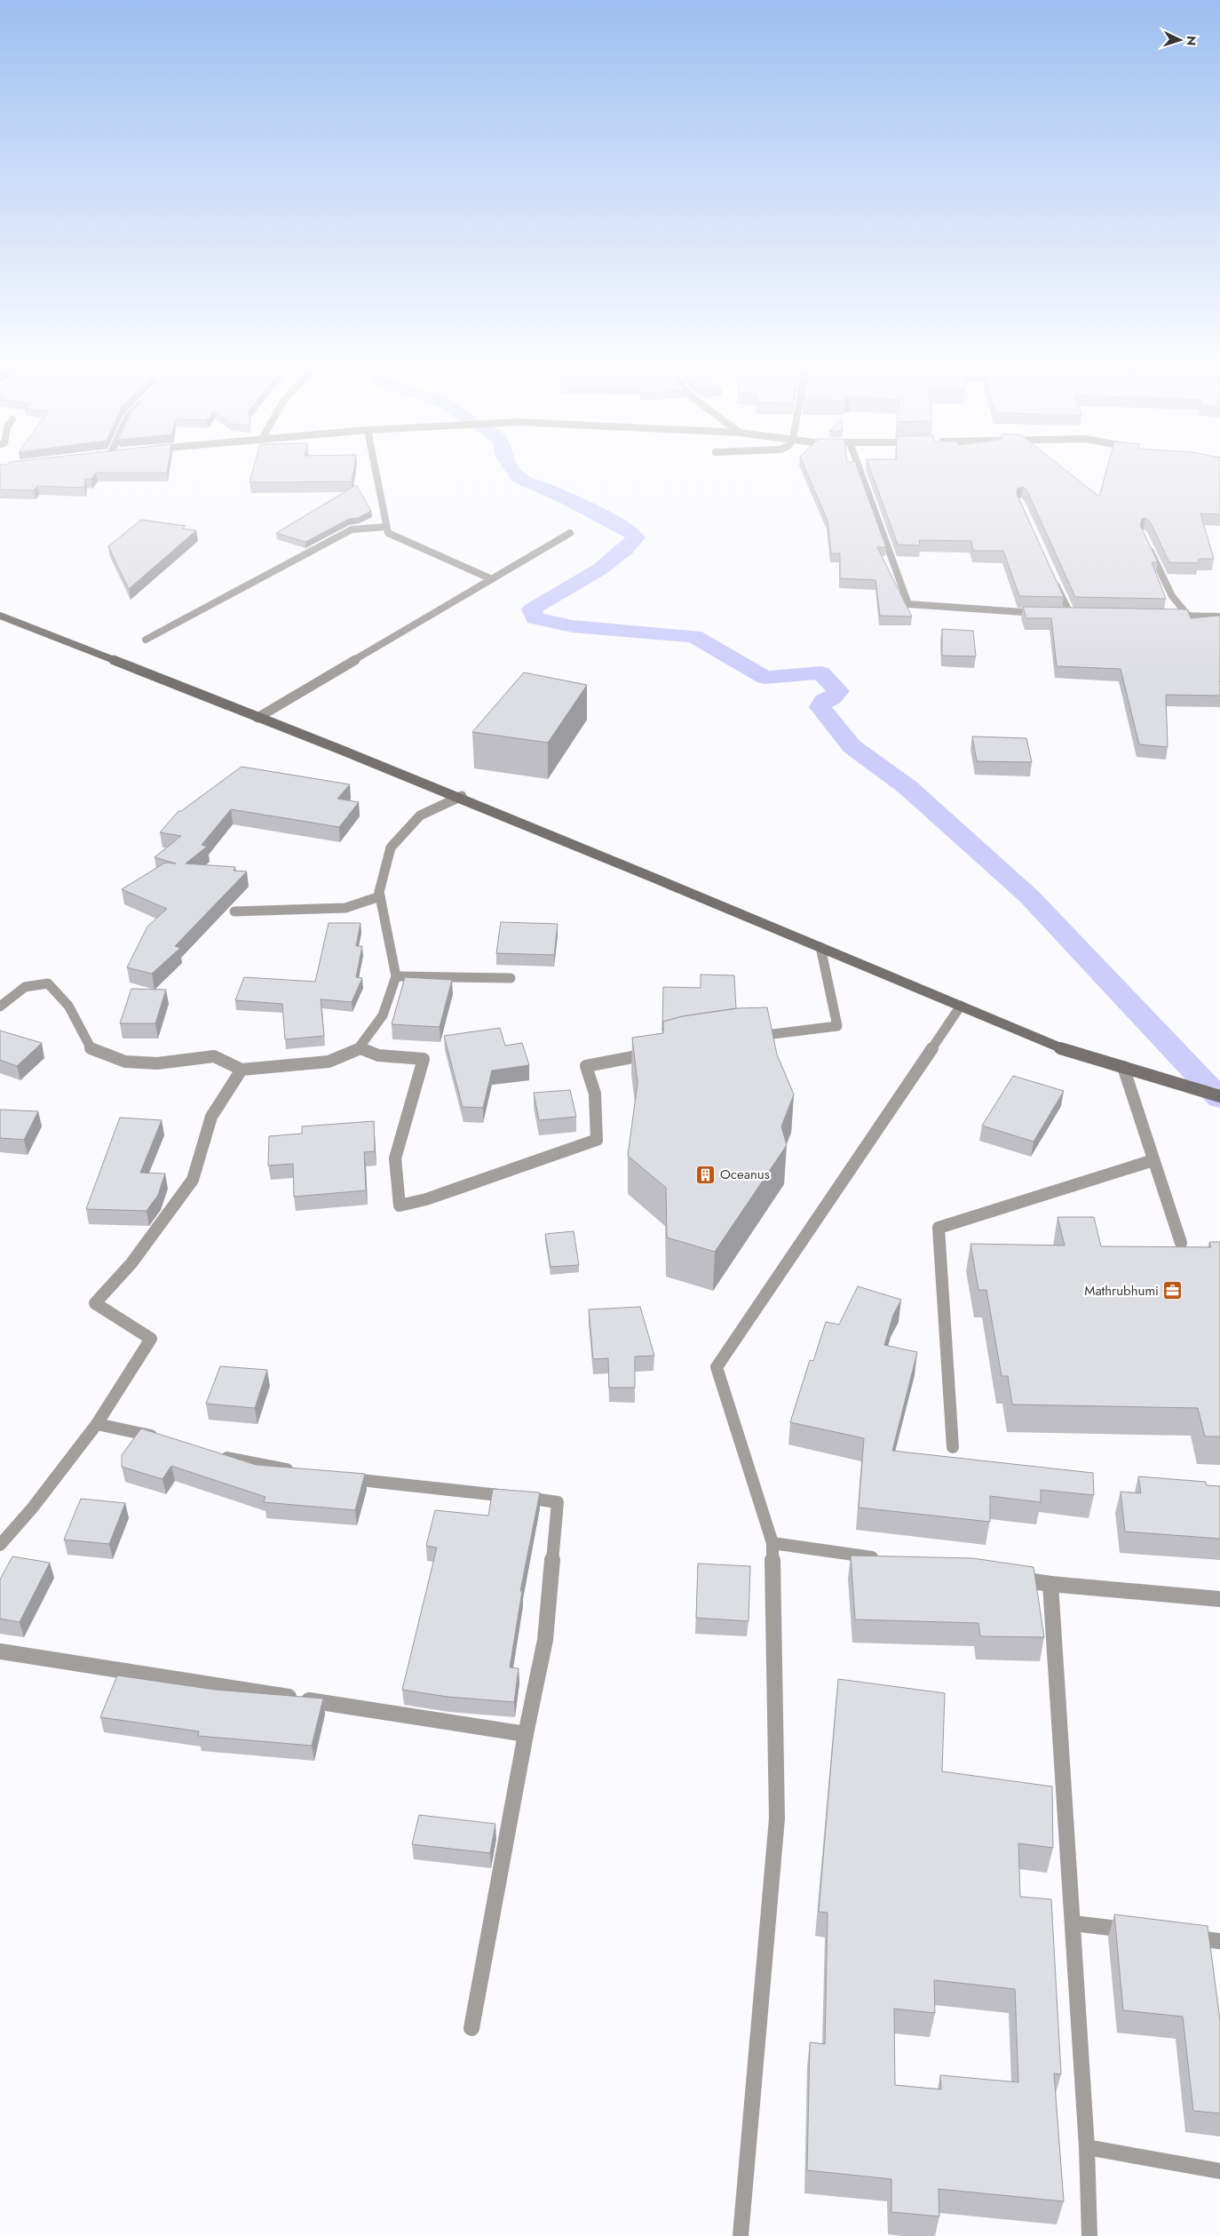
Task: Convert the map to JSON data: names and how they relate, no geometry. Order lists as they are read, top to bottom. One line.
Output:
{"places":{"building":["Oceanus"],"office":["Mathrubhumi"]},"north":"right"}
